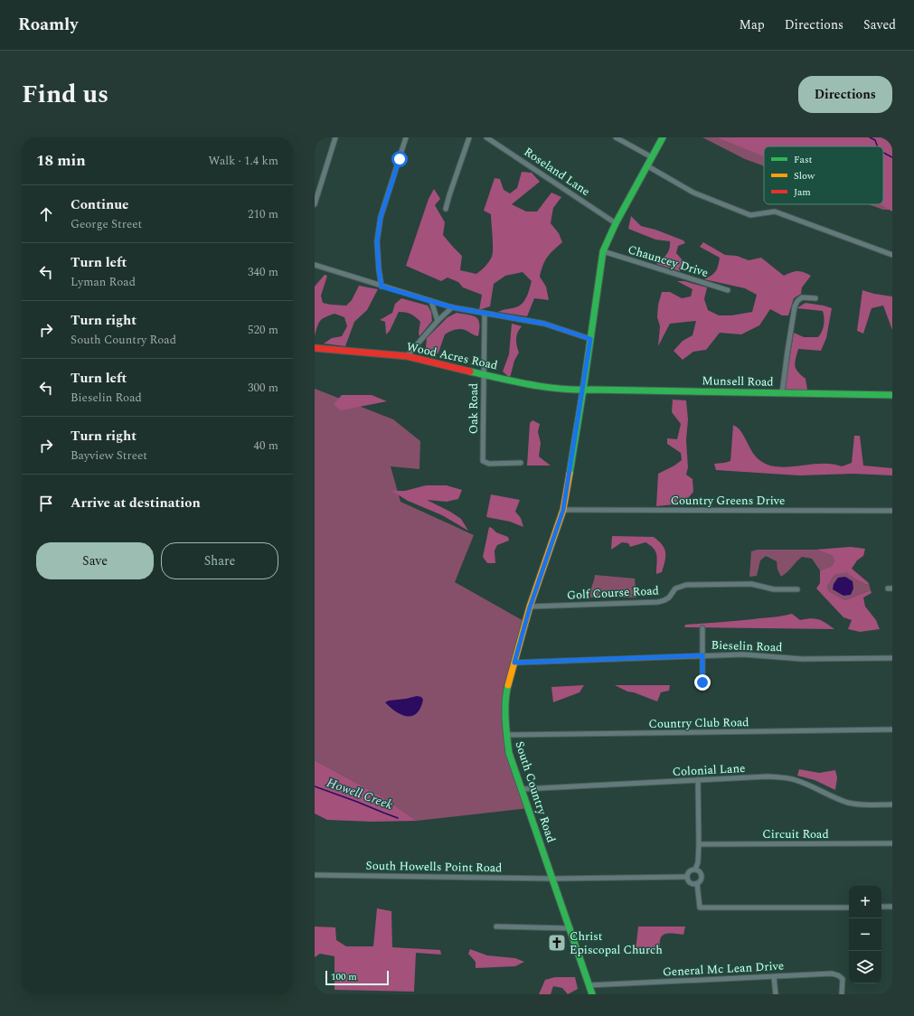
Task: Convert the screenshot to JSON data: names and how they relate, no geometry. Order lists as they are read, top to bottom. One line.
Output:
{"streets":{"main road":["Wood Acres Road","Munsell Road","South Country Road"],"street":["Roseland Lane","Chauncey Drive","Oak Road","Country Greens Drive","Golf Course Road","Bieselin Road","Country Club Road","Colonial Lane","Circuit Road","South Howells Point Road","General Mc Lean Drive"]},"crossings":[["Roseland Lane","South Country Road"],["Chauncey Drive","South Country Road"],["Wood Acres Road","Munsell Road"],["Wood Acres Road","Oak Road"],["Wood Acres Road","South Country Road"],["Munsell Road","South Country Road"],["Country Greens Drive","South Country Road"],["Golf Course Road","South Country Road"],["Bieselin Road","South Country Road"],["Country Club Road","South Country Road"],["Colonial Lane","South Country Road"],["South Country Road","South Howells Point Road"],["South Country Road","General Mc Lean Drive"]],"water":["Howell Creek"],"places":{"church":["Christ Episcopal Church"]},"legend":["Fast","Slow","Jam"],"scale_bar":"100 m","page":{"header":"Roamly","nav":["Map","Directions","Saved"],"title":"Find us","buttons":["Directions",["Save","Share"]],"heading":["18 min","Walk · 1.4 km"],"list":[["Continue","George Street","210 m"],["Turn left","Lyman Road","340 m"],["Turn right","South Country Road","520 m"],["Turn left","Bieselin Road","300 m"],["Turn right","Bayview Street","40 m"],"Arrive at destination"],"map_buttons":["+","−"],"scale":"100 m"}}
